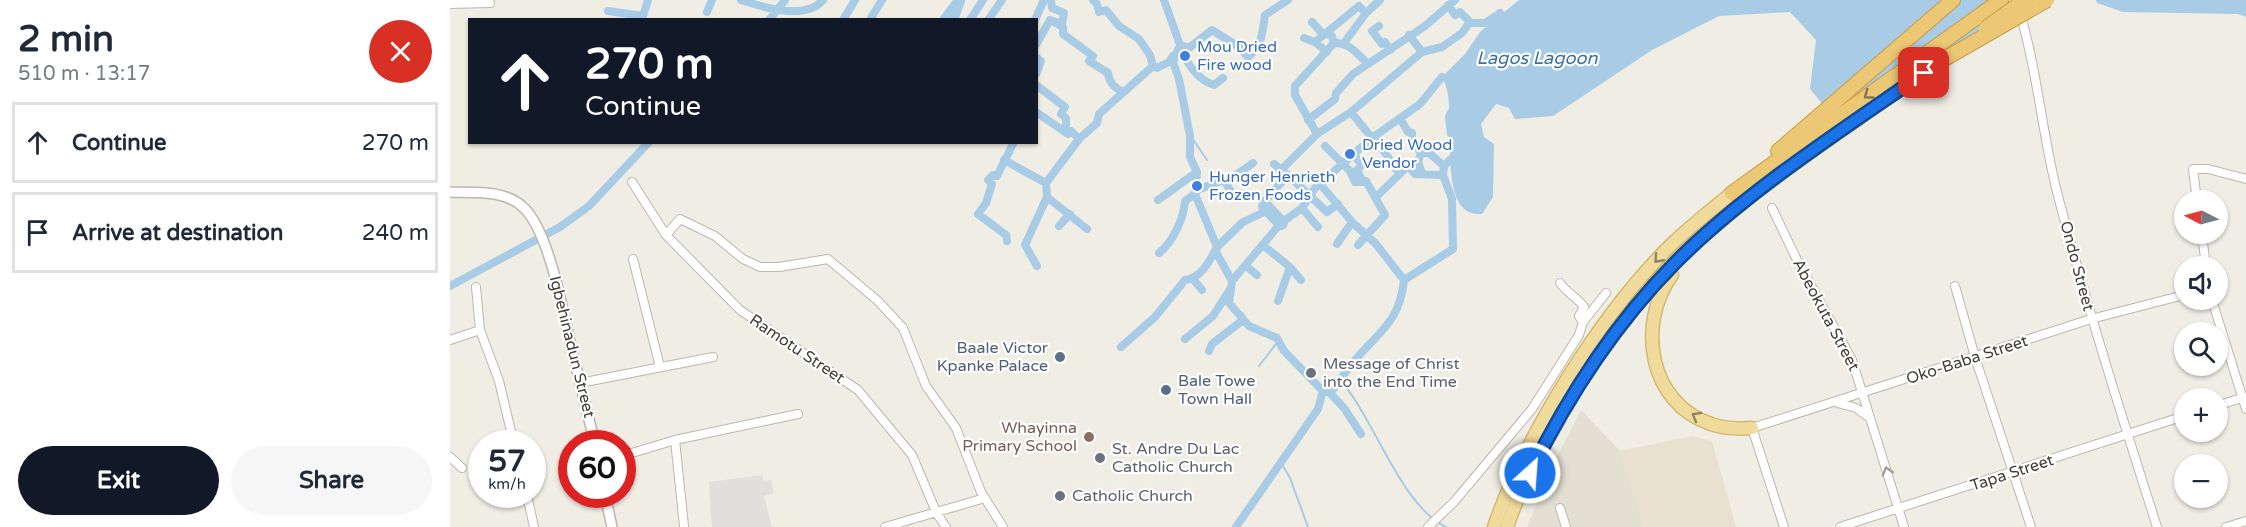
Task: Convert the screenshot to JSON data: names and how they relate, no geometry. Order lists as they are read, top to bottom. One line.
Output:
{"streets":{"street":["Ondo Street","Abeokuta Street","Igbehinadun Street","Ramotu Street","Oko-Baba Street","Tapa Street"]},"crossings":[["Ondo Street","Oko-Baba Street"],["Ondo Street","Tapa Street"],["Abeokuta Street","Oko-Baba Street"],["Abeokuta Street","Tapa Street"]],"water":["Lagos Lagoon"],"places":["Mou Dried Fire wood","Dried Wood Vendor","Hunger Henrieth Frozen Foods","Baale Victor Kpanke Palace","Message of Christ into the End Time","Bale Towe Town Hall","Whayinna Primary School","St. Andre Du Lac Catholic Church","Catholic Church"],"north":"left","page":{"heading":["2 min","510 m · 13:17"],"turn":["270 m","Continue"],"list":[{"name":"Continue","value":"270 m"},{"name":"Arrive at destination","value":"240 m"}],"map_buttons":["+","−"],"speed":"57 km/h","limit":"60","buttons":["Exit","Share"]}}
